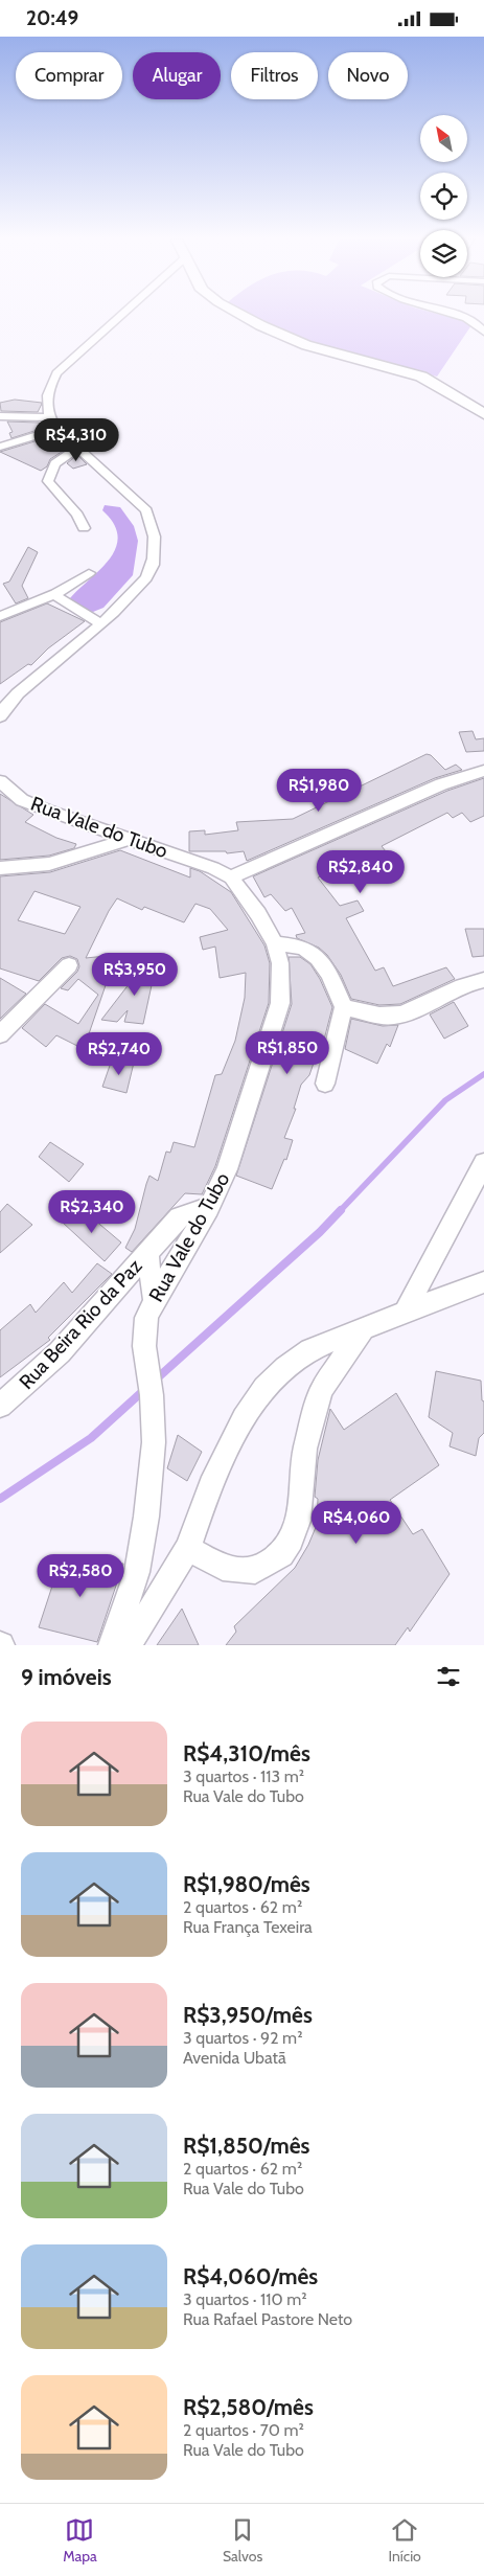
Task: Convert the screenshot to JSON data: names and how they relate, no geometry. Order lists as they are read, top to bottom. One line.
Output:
{"streets":{"street":["Rua Vale do Tubo","Rua Beira Rio da Paz"]},"crossings":[["Rua Vale do Tubo","Rua Beira Rio da Paz"]],"north":"top left","page":{"status":"20:49","chip":["Comprar","Alugar","Filtros","Novo"],"price":["R$4,310","R$1,980","R$2,840","R$3,950","R$1,850","R$2,740","R$2,340","R$4,060","R$2,580"],"heading":"9 imóveis","list":[{"name":"R$4,310/mês","note":"3 quartos · 113 m² · Rua Vale do Tubo"},{"name":"R$1,980/mês","note":"2 quartos · 62 m² · Rua França Texeira"},{"name":"R$3,950/mês","note":"3 quartos · 92 m² · Avenida Ubatã"},{"name":"R$1,850/mês","note":"2 quartos · 62 m² · Rua Vale do Tubo"},{"name":"R$4,060/mês","note":"3 quartos · 110 m² · Rua Rafael Pastore Neto"},{"name":"R$2,580/mês","note":"2 quartos · 70 m² · Rua Vale do Tubo"}],"tabs":["Mapa","Salvos","Início"]}}
